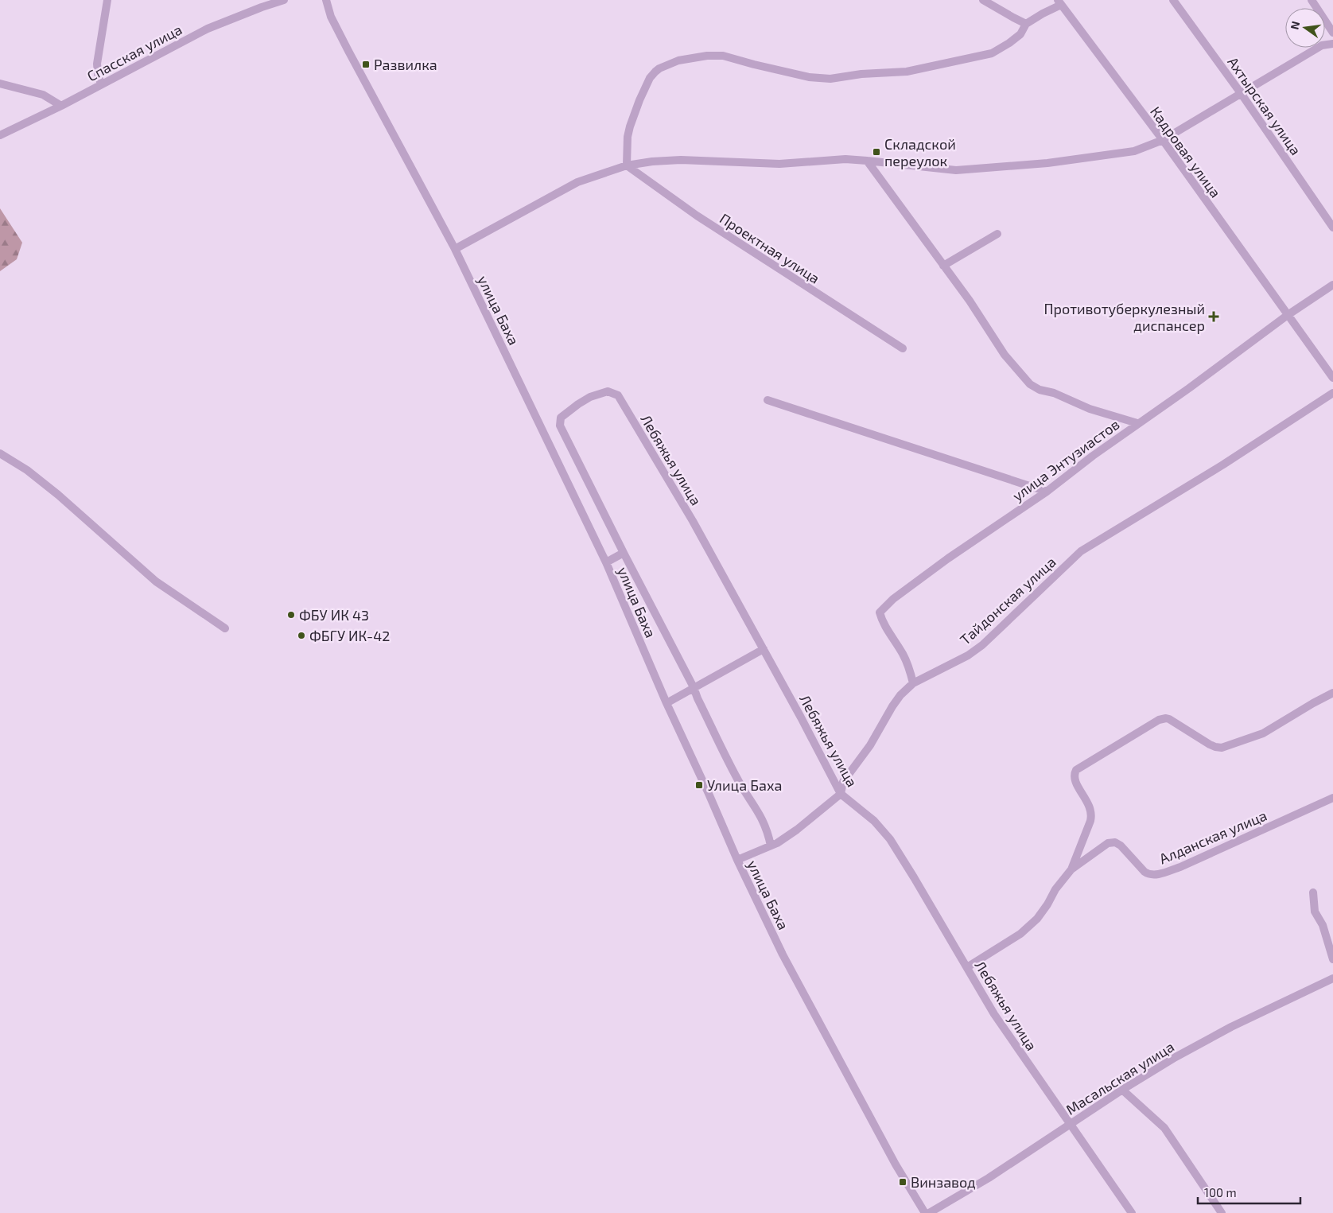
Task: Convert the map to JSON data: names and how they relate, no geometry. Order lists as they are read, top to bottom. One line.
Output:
{"streets":{"street":["Спасская улица","Ахтырская улица","Кадровая улица","Проектная улица","улица Баха","Лебяжья улица","улица Энтузиастов","Тайдонская улица","Алданская улица","Масальская улица"]},"crossings":[["Кадровая улица","Проектная улица"],["Кадровая улица","улица Энтузиастов"],["Лебяжья улица","Тайдонская улица"],["Лебяжья улица","Масальская улица"],["улица Энтузиастов","Тайдонская улица"]],"places":{"transit":["Развилка","Складской переулок","Улица Баха","Винзавод"],"health":["Противотуберкулезный диспансер"],"other":["ФБУ ИК 43","ФБГУ ИК-42"]},"scale_bar":"100 m","north":"left"}
